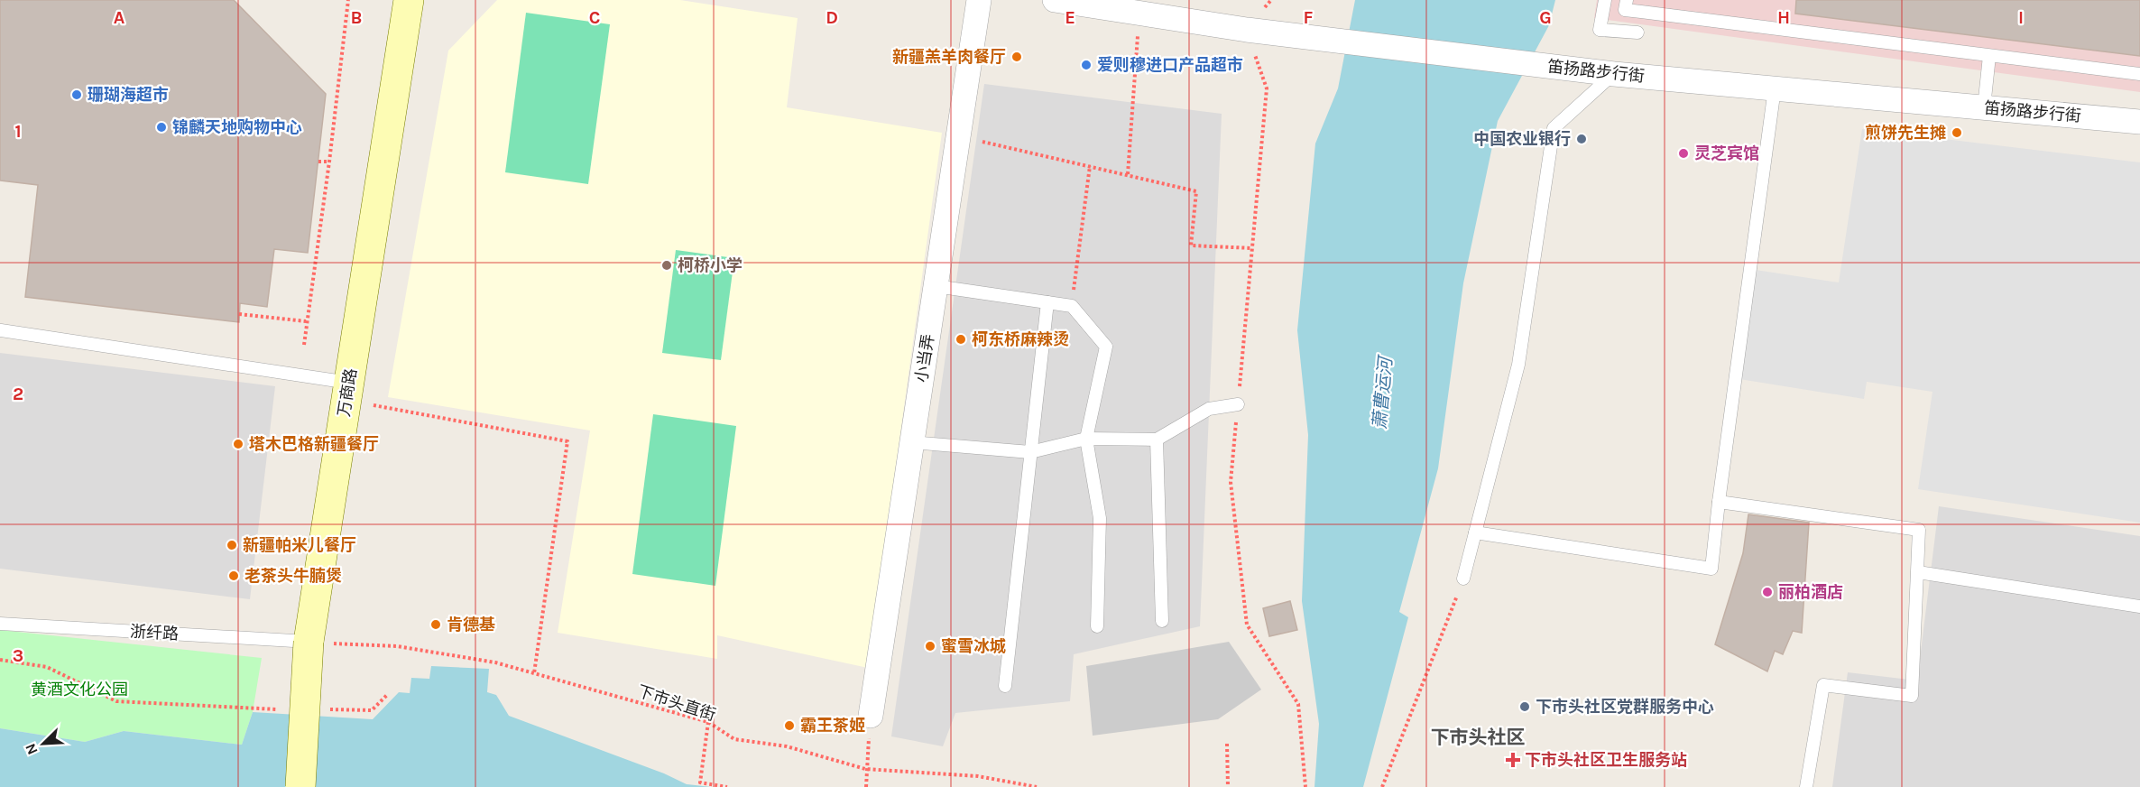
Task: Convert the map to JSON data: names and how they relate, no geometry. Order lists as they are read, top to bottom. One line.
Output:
{"streets":{"street":["笛扬路步行街","小当弄","万商路"],"lane":["浙纤路"],"path":["下市头直街"]},"crossings":[["万商路","浙纤路"],["万商路","下市头直街"],["浙纤路","下市头直街"]],"districts":["下市头社区"],"water":["萧曹运河"],"parks":["黄酒文化公园"],"places":{"other":["新疆羔羊肉餐厅","爱则穆进口产品超市","珊瑚海超市","锦麟天地购物中心","煎饼先生摊","中国农业银行","灵芝宾馆","柯桥小学","柯东桥麻辣烫","塔木巴格新疆餐厅","新疆帕米儿餐厅","老茶头牛腩煲","丽柏酒店","肯德基","蜜雪冰城","下市头社区党群服务中心","霸王茶姬"],"health":["下市头社区卫生服务站"]},"north":"bottom left","grid":{"columns":["A","B","C","D","E","F","G","H","I"],"rows":["1","2","3"]}}
